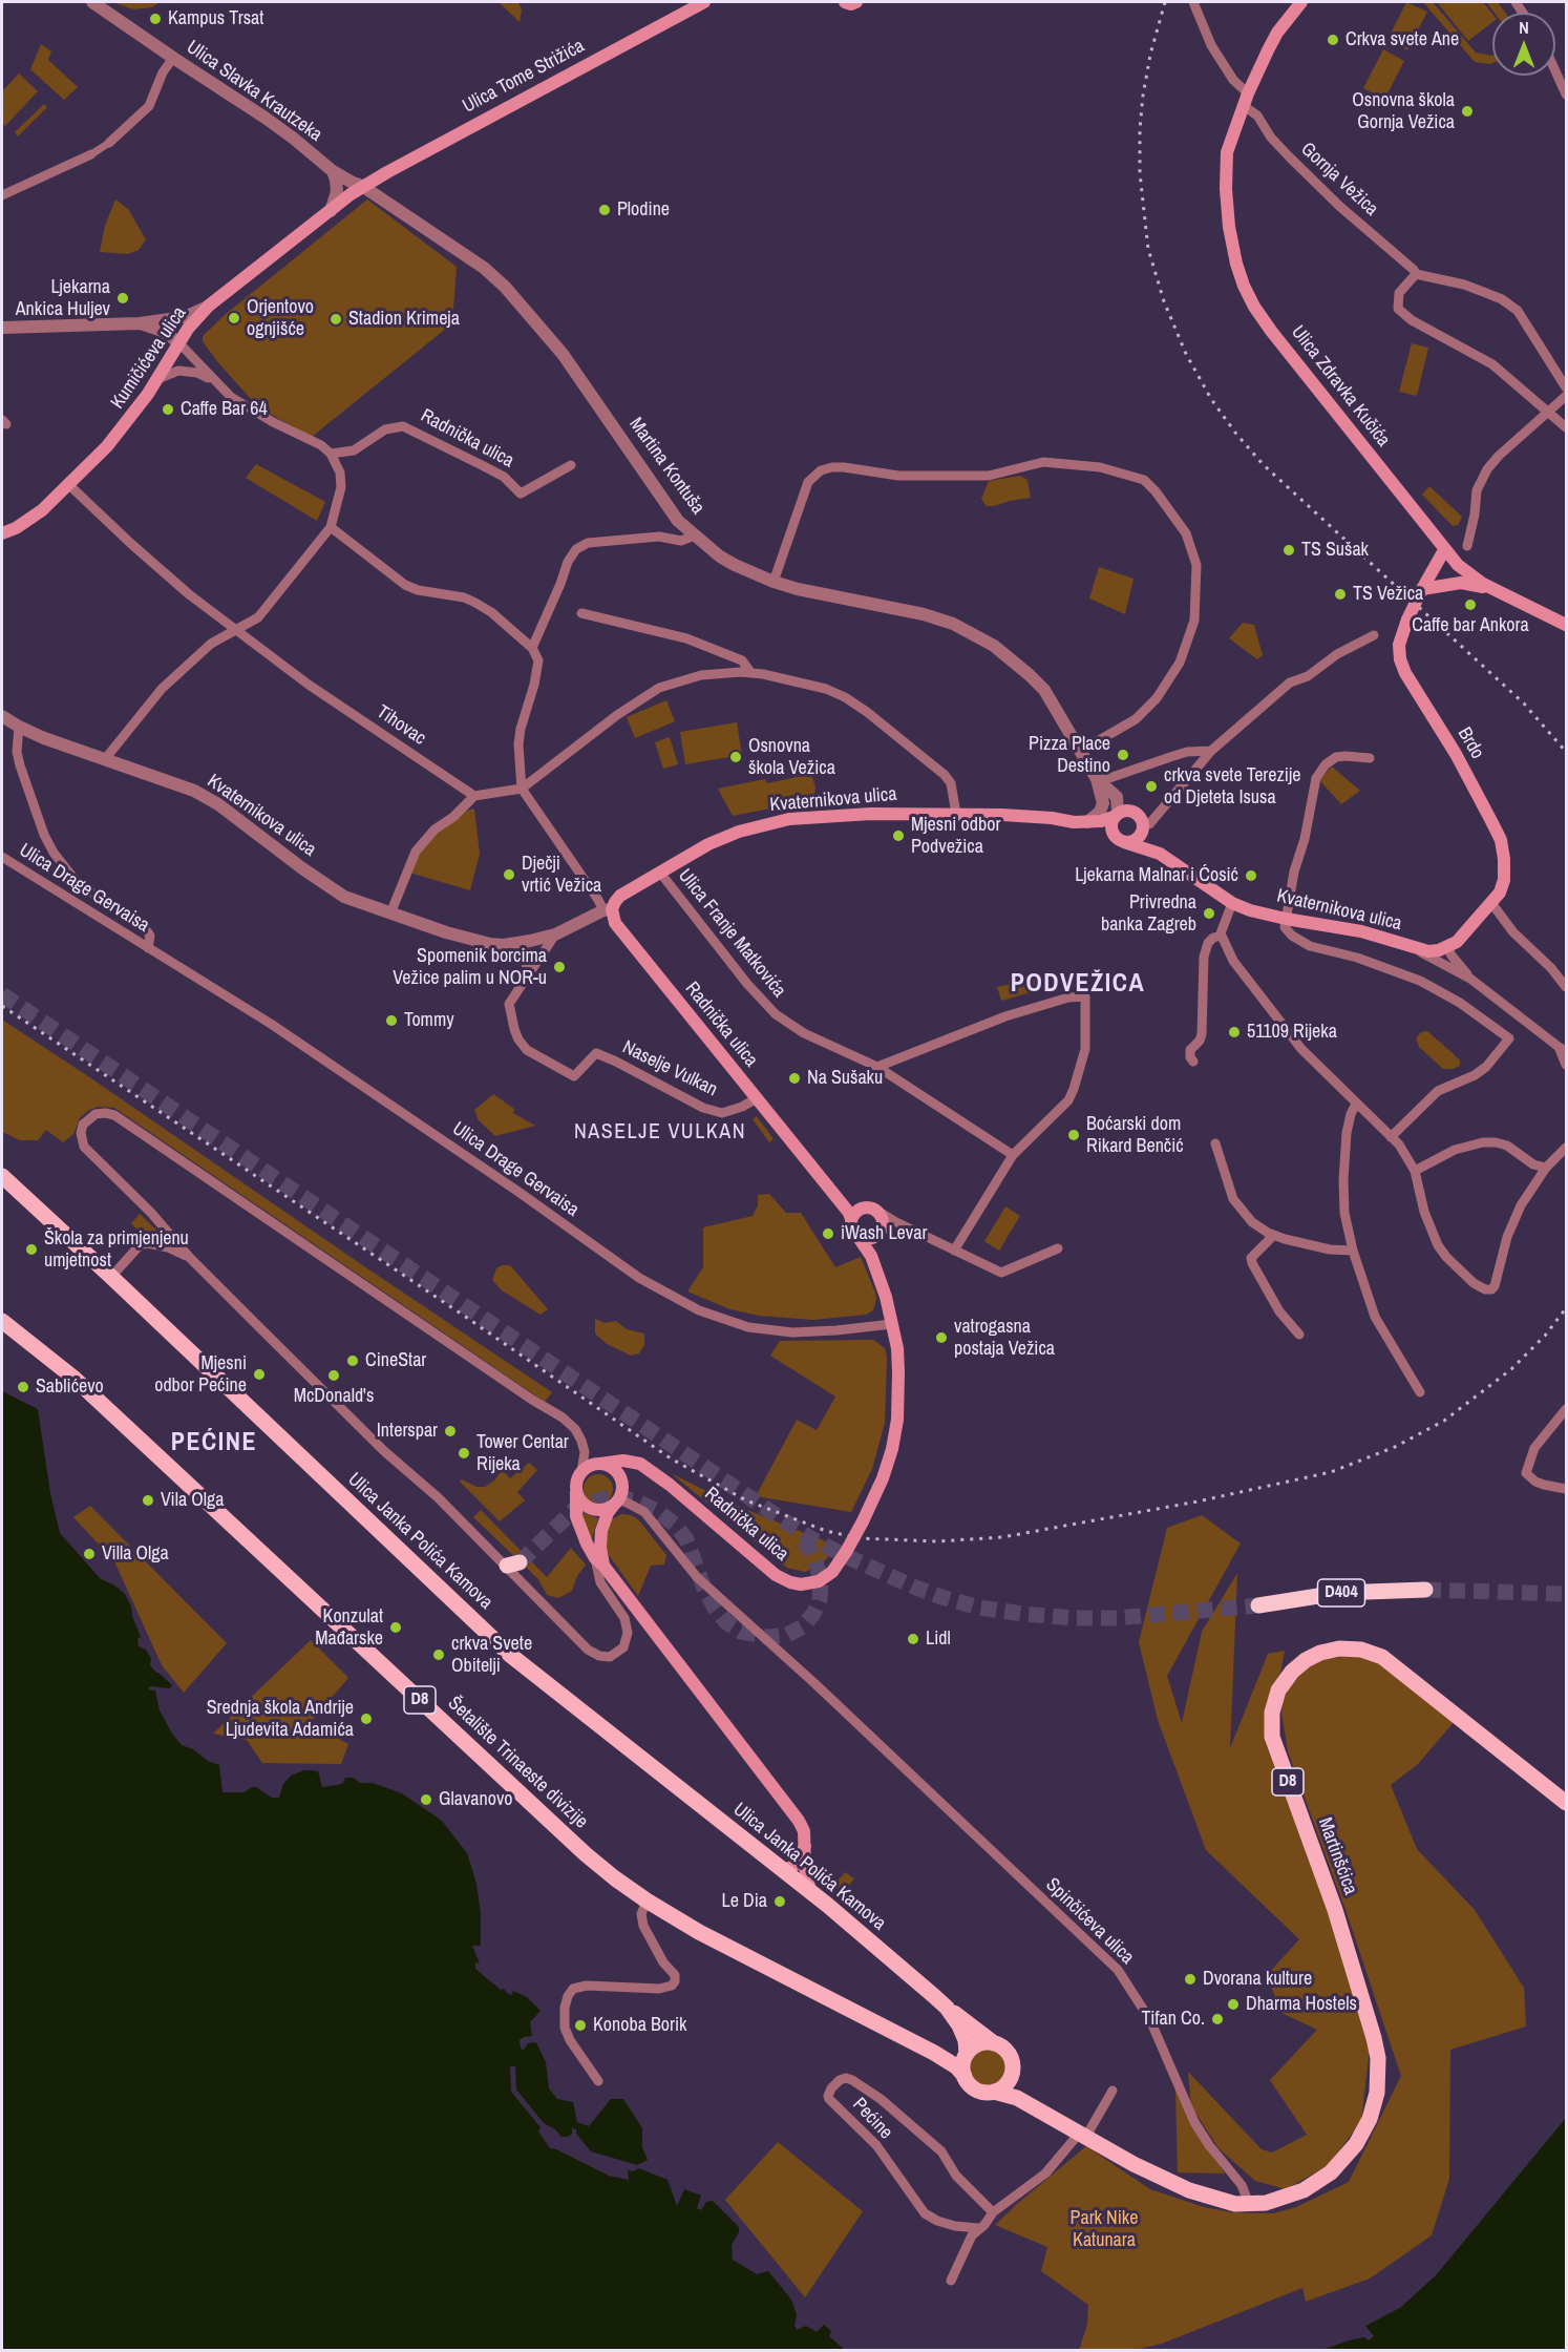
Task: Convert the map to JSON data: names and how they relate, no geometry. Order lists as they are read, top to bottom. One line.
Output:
{"streets":{"highway":["D404"],"main road":["Ulica Tome Strižića","Kumičićeva ulica","Ulica Zdravka Kučića","Radnička ulica","Brdo","Kvaternikova ulica","Ulica Janka Polića Kamova","D8","Šetalište Trinaeste divizije","Martinšćica"],"street":["Ulica Slavka Krautzeka","Gornja Vežica","Martina Kontuša","Tihovac","Ulica Drage Gervaisa","Ulica Franje Matkovića","Naselje Vulkan","Spinčićeva ulica","Pećine"]},"crossings":[["Ulica Tome Strižića","Ulica Slavka Krautzeka"],["Ulica Tome Strižića","Kumičićeva ulica"],["Ulica Tome Strižića","Martina Kontuša"],["Ulica Slavka Krautzeka","Kumičićeva ulica"],["Ulica Slavka Krautzeka","Martina Kontuša"],["Gornja Vežica","Ulica Zdravka Kučića"],["Kumičićeva ulica","Martina Kontuša"],["Kumičićeva ulica","Tihovac"],["Ulica Zdravka Kučića","Brdo"],["Radnička ulica","Kvaternikova ulica"],["Radnička ulica","Ulica Drage Gervaisa"],["Radnička ulica","Naselje Vulkan"],["Radnička ulica","Spinčićeva ulica"],["Martina Kontuša","Kvaternikova ulica"],["Brdo","Kvaternikova ulica"],["Kvaternikova ulica","Ulica Drage Gervaisa"],["Kvaternikova ulica","Ulica Franje Matkovića"],["Kvaternikova ulica","Naselje Vulkan"],["Ulica Janka Polića Kamova","D8"],["Ulica Janka Polića Kamova","Šetalište Trinaeste divizije"],["D8","Šetalište Trinaeste divizije"],["D8","Martinšćica"],["D8","Spinčićeva ulica"],["Martinšćica","Spinčićeva ulica"]],"districts":["PODVEŽICA","NASELJE VULKAN","PEĆINE"],"parks":["Park Nike Katunara"],"places":["Kampus Trsat","Crkva svete Ane","Osnovna škola Gornja Vežica","Plodine","Ljekarna Ankica Huljev","Orjentovo ognjišće","Stadion Krimeja","Caffe Bar 64","TS Sušak","TS Vežica","Caffe bar Ankora","Pizza Place Destino","Osnovna škola Vežica","crkva svete Terezije od Djeteta Isusa","Mjesni odbor Podvežica","Dječji vrtić Vežica","Ljekarna Malnar i Ćosić","Privredna banka Zagreb","Spomenik borcima Vežice palim u NOR-u","Tommy","51109 Rijeka","Na Sušaku","Boćarski dom Rikard Benčić","iWash Levar","Škola za primjenjenu umjetnost","vatrogasna postaja Vežica","CineStar","Mjesni odbor Pećine","McDonald's","Sablićevo","Interspar","Tower Centar Rijeka","Vila Olga","Villa Olga","Konzulat Mađarske","Lidl","crkva Svete Obitelji","Srednja škola Andrije Ljudevita Adamića","Glavanovo","Le Dia","Dvorana kulture","Dharma Hostels","Tifan Co.","Konoba Borik"],"north":"top"}
